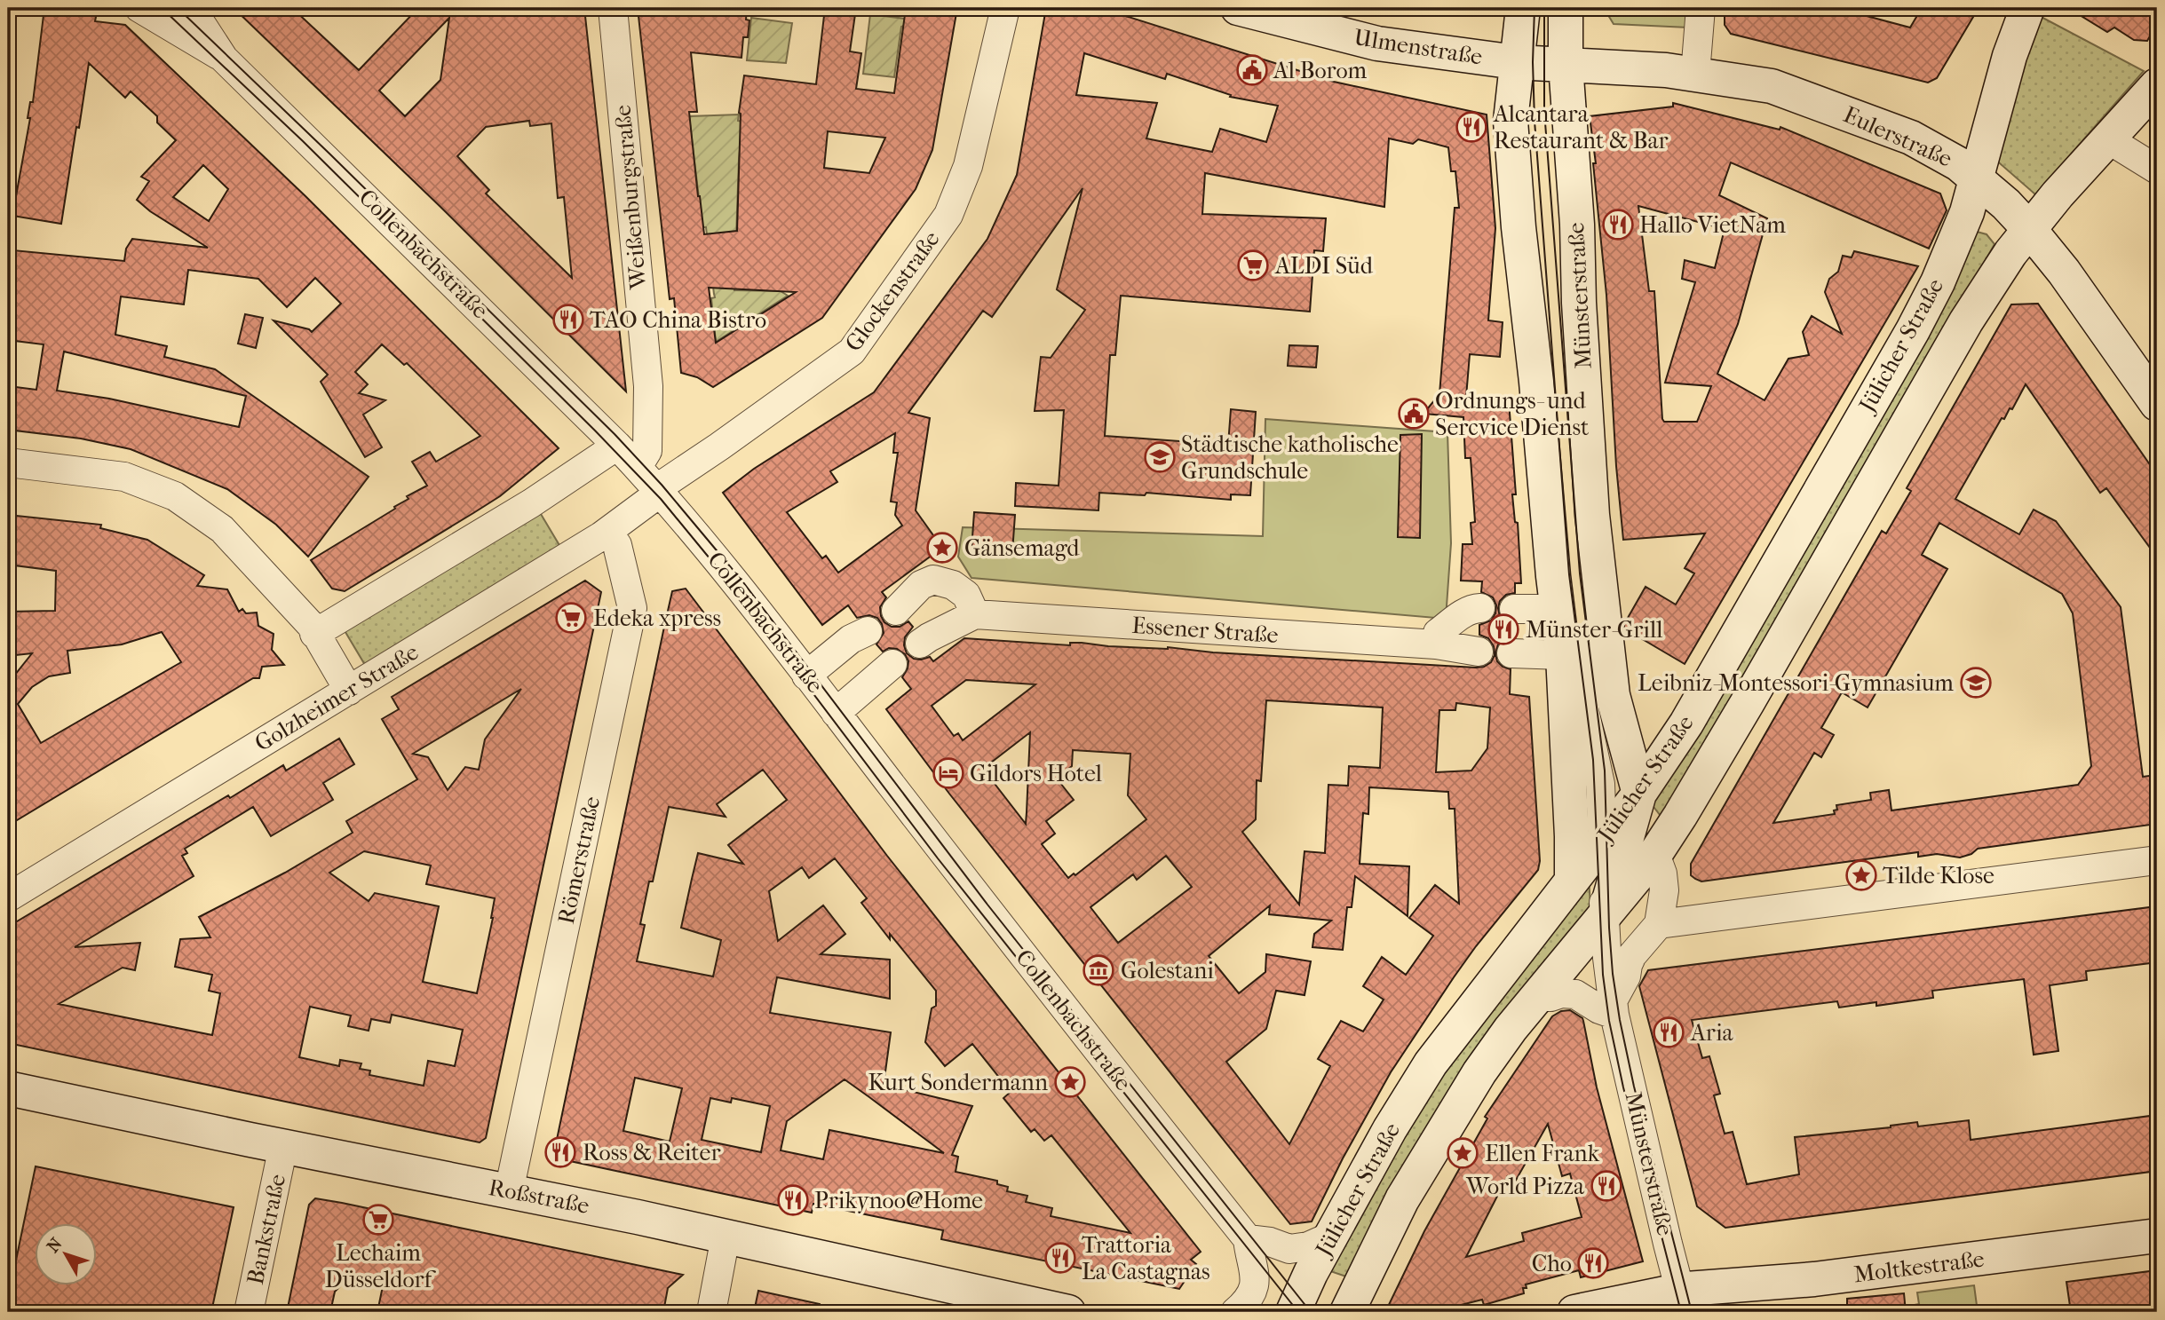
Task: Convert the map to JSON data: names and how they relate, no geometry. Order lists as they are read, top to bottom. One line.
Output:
{"streets":{"main road":["Ulmenstraße","Eulerstraße","Münsterstraße","Jülicher Straße","Roßstraße","Moltkestraße"],"street":["Weißenburgstraße","Collenbachstraße","Glockenstraße","Essener Straße","Golzheimer Straße","Römerstraße","Bankstraße"]},"crossings":[["Ulmenstraße","Eulerstraße"],["Ulmenstraße","Münsterstraße"],["Eulerstraße","Münsterstraße"],["Eulerstraße","Jülicher Straße"],["Weißenburgstraße","Collenbachstraße"],["Weißenburgstraße","Glockenstraße"],["Collenbachstraße","Glockenstraße"],["Collenbachstraße","Golzheimer Straße"],["Glockenstraße","Golzheimer Straße"],["Münsterstraße","Jülicher Straße"],["Münsterstraße","Moltkestraße"],["Golzheimer Straße","Römerstraße"],["Römerstraße","Roßstraße"],["Roßstraße","Bankstraße"]],"places":{"public building":["Al Borom","Ordnungs- und Sercvice Dienst"],"restaurant":["Alcantara Restaurant & Bar","Hallo VietNam","TAO China Bistro","Münster-Grill","Aria","Ross & Reiter","World Pizza","Prikynoo@Home","Trattoria La Castagnas","Cho"],"supermarket":["ALDI Süd","Edeka xpress","Lechaim Düsseldorf"],"school or university":["Städtische katholische Grundschule","Leibniz-Montessori-Gymnasium"],"place":["Gänsemagd","Tilde Klose","Kurt Sondermann","Ellen Frank"],"hotel":["Gildors Hotel"],"museum":["Golestani"]},"north":"top left"}
